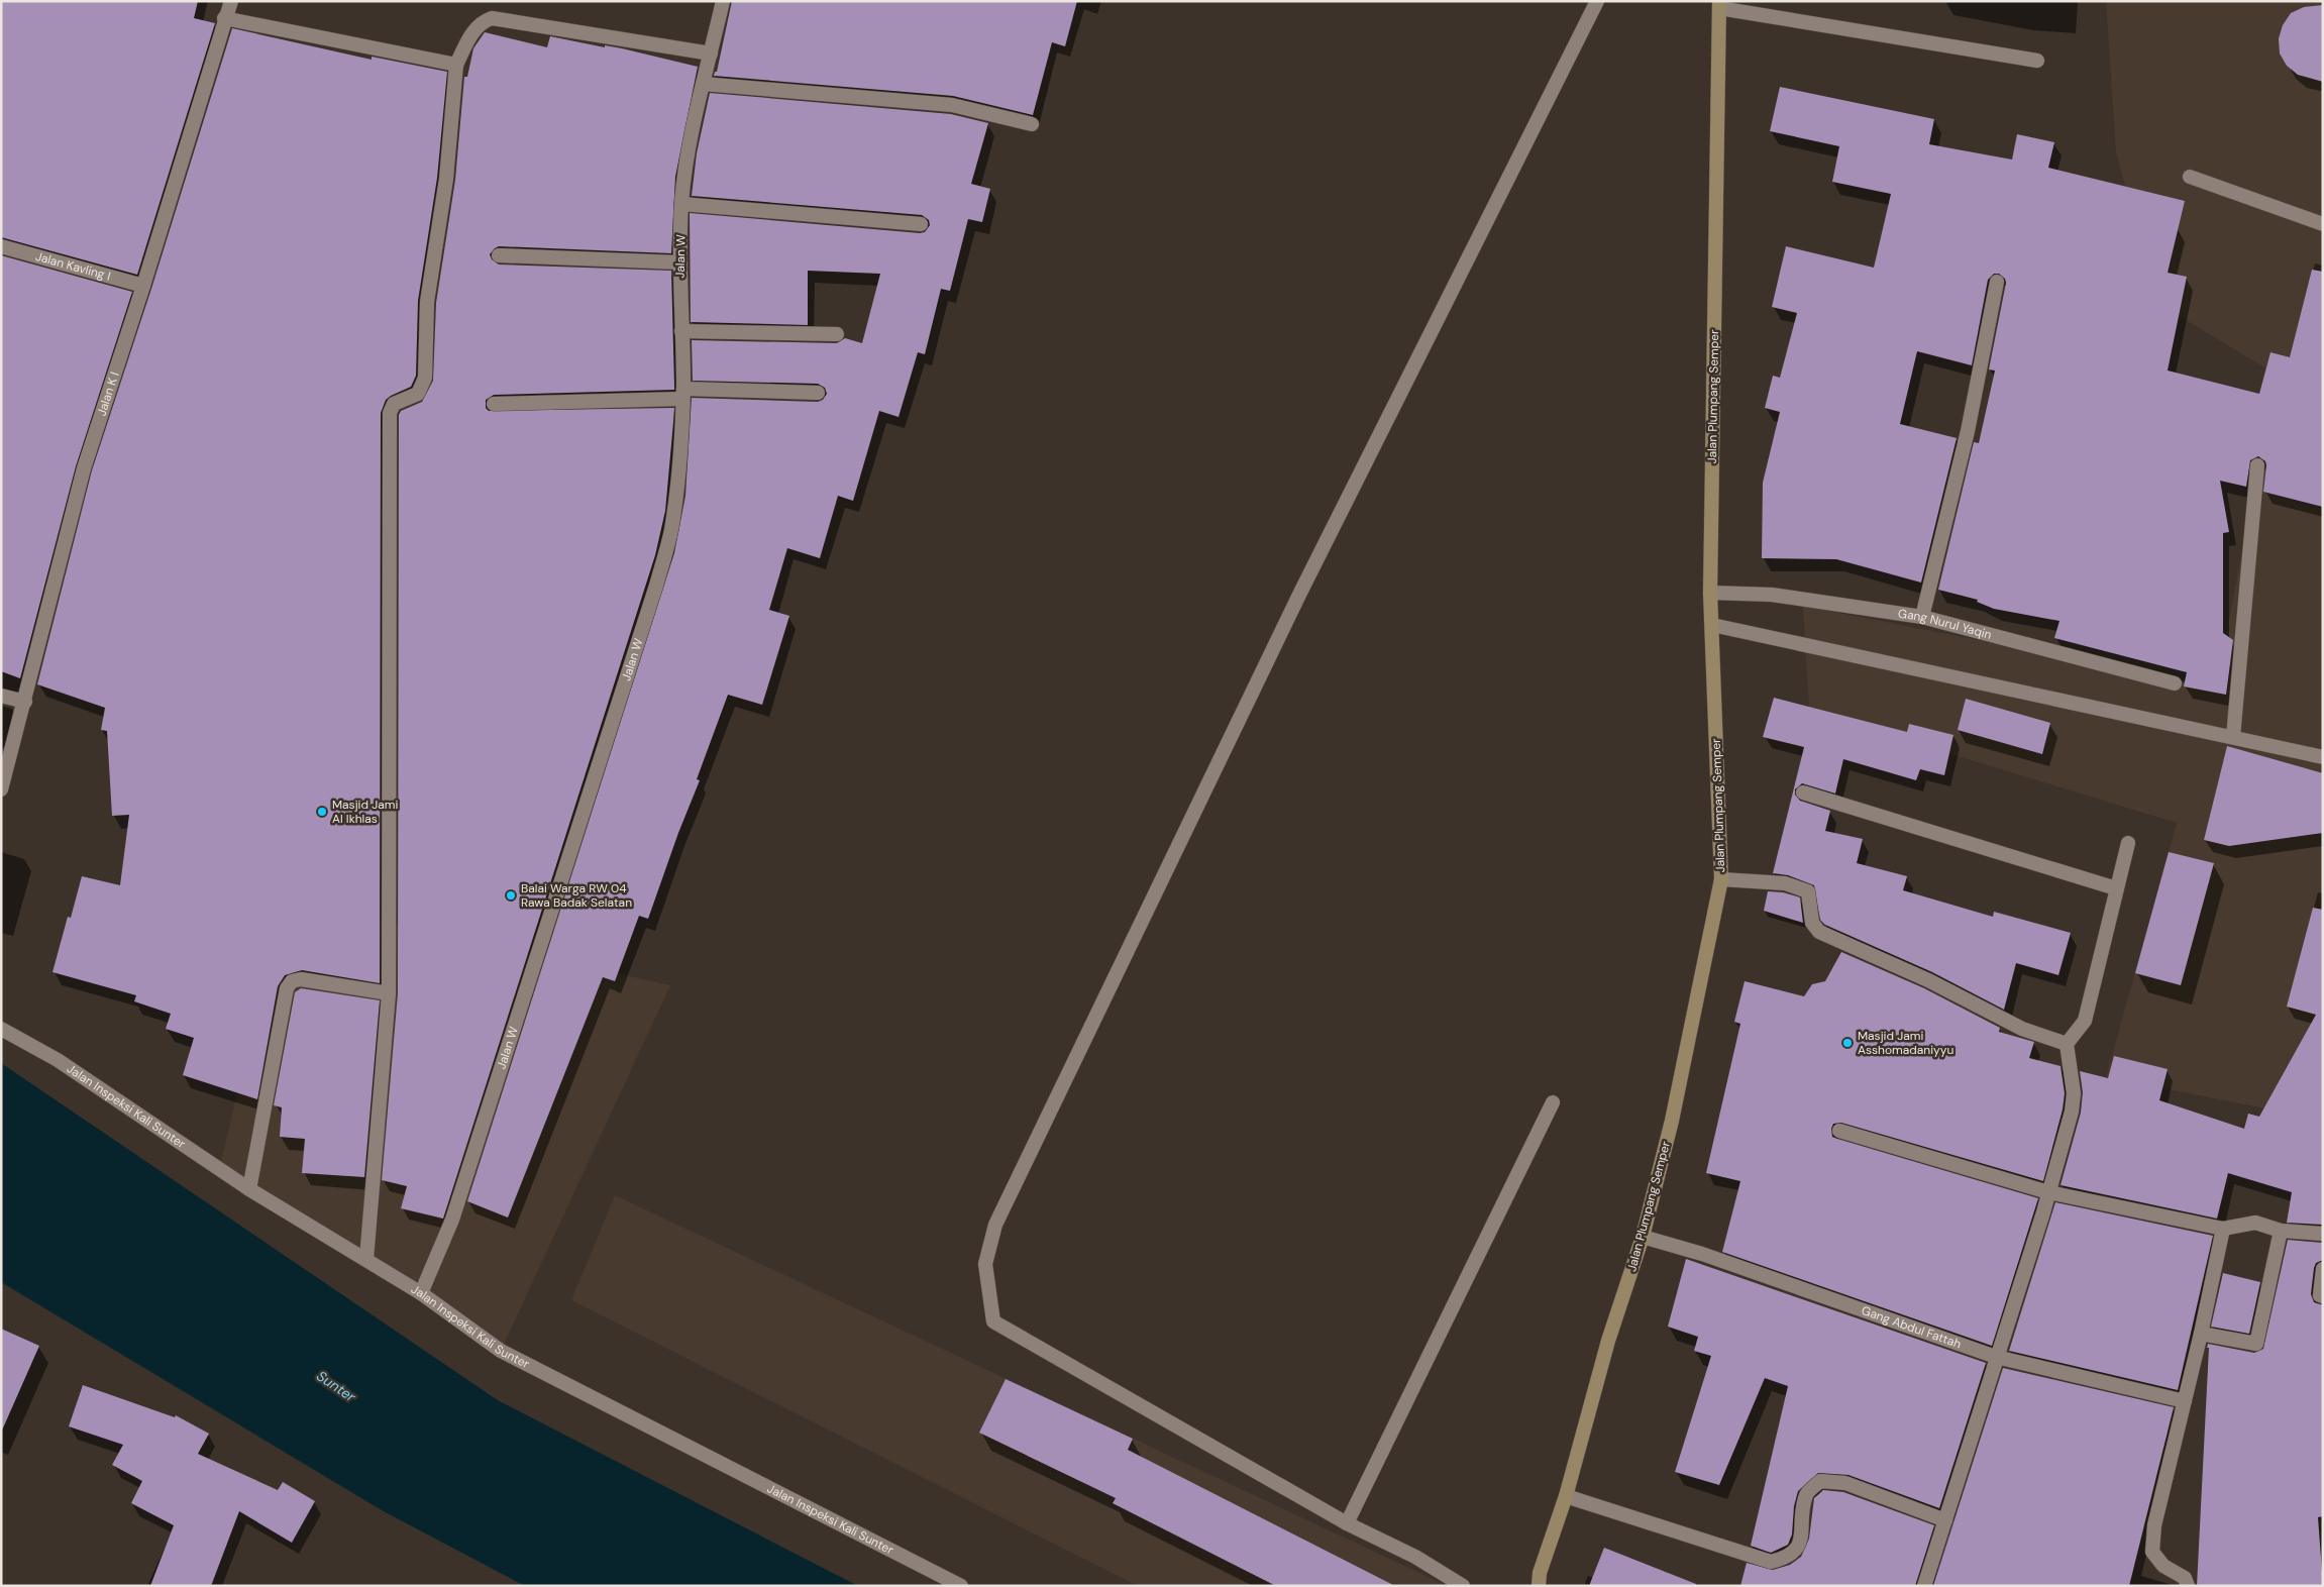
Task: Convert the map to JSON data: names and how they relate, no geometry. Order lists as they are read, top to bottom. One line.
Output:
{"streets":{"main road":["Jalan Plumpang Semper"],"street":["Jalan W","Jalan Kavling I","Jalan K I","Gang Nurul Yaqin","Jalan Inspeksi Kali Sunter","Gang Abdul Fattah"]},"crossings":[["Jalan W","Jalan Inspeksi Kali Sunter"],["Jalan Kavling I","Jalan K I"],["Jalan Plumpang Semper","Gang Nurul Yaqin"],["Jalan Plumpang Semper","Gang Abdul Fattah"]],"water":["Sunter"],"places":["Masjid Jami Al Ikhlas","Balai Warga RW 04 Rawa Badak Selatan","Masjid Jami Asshomadaniyyu"]}
